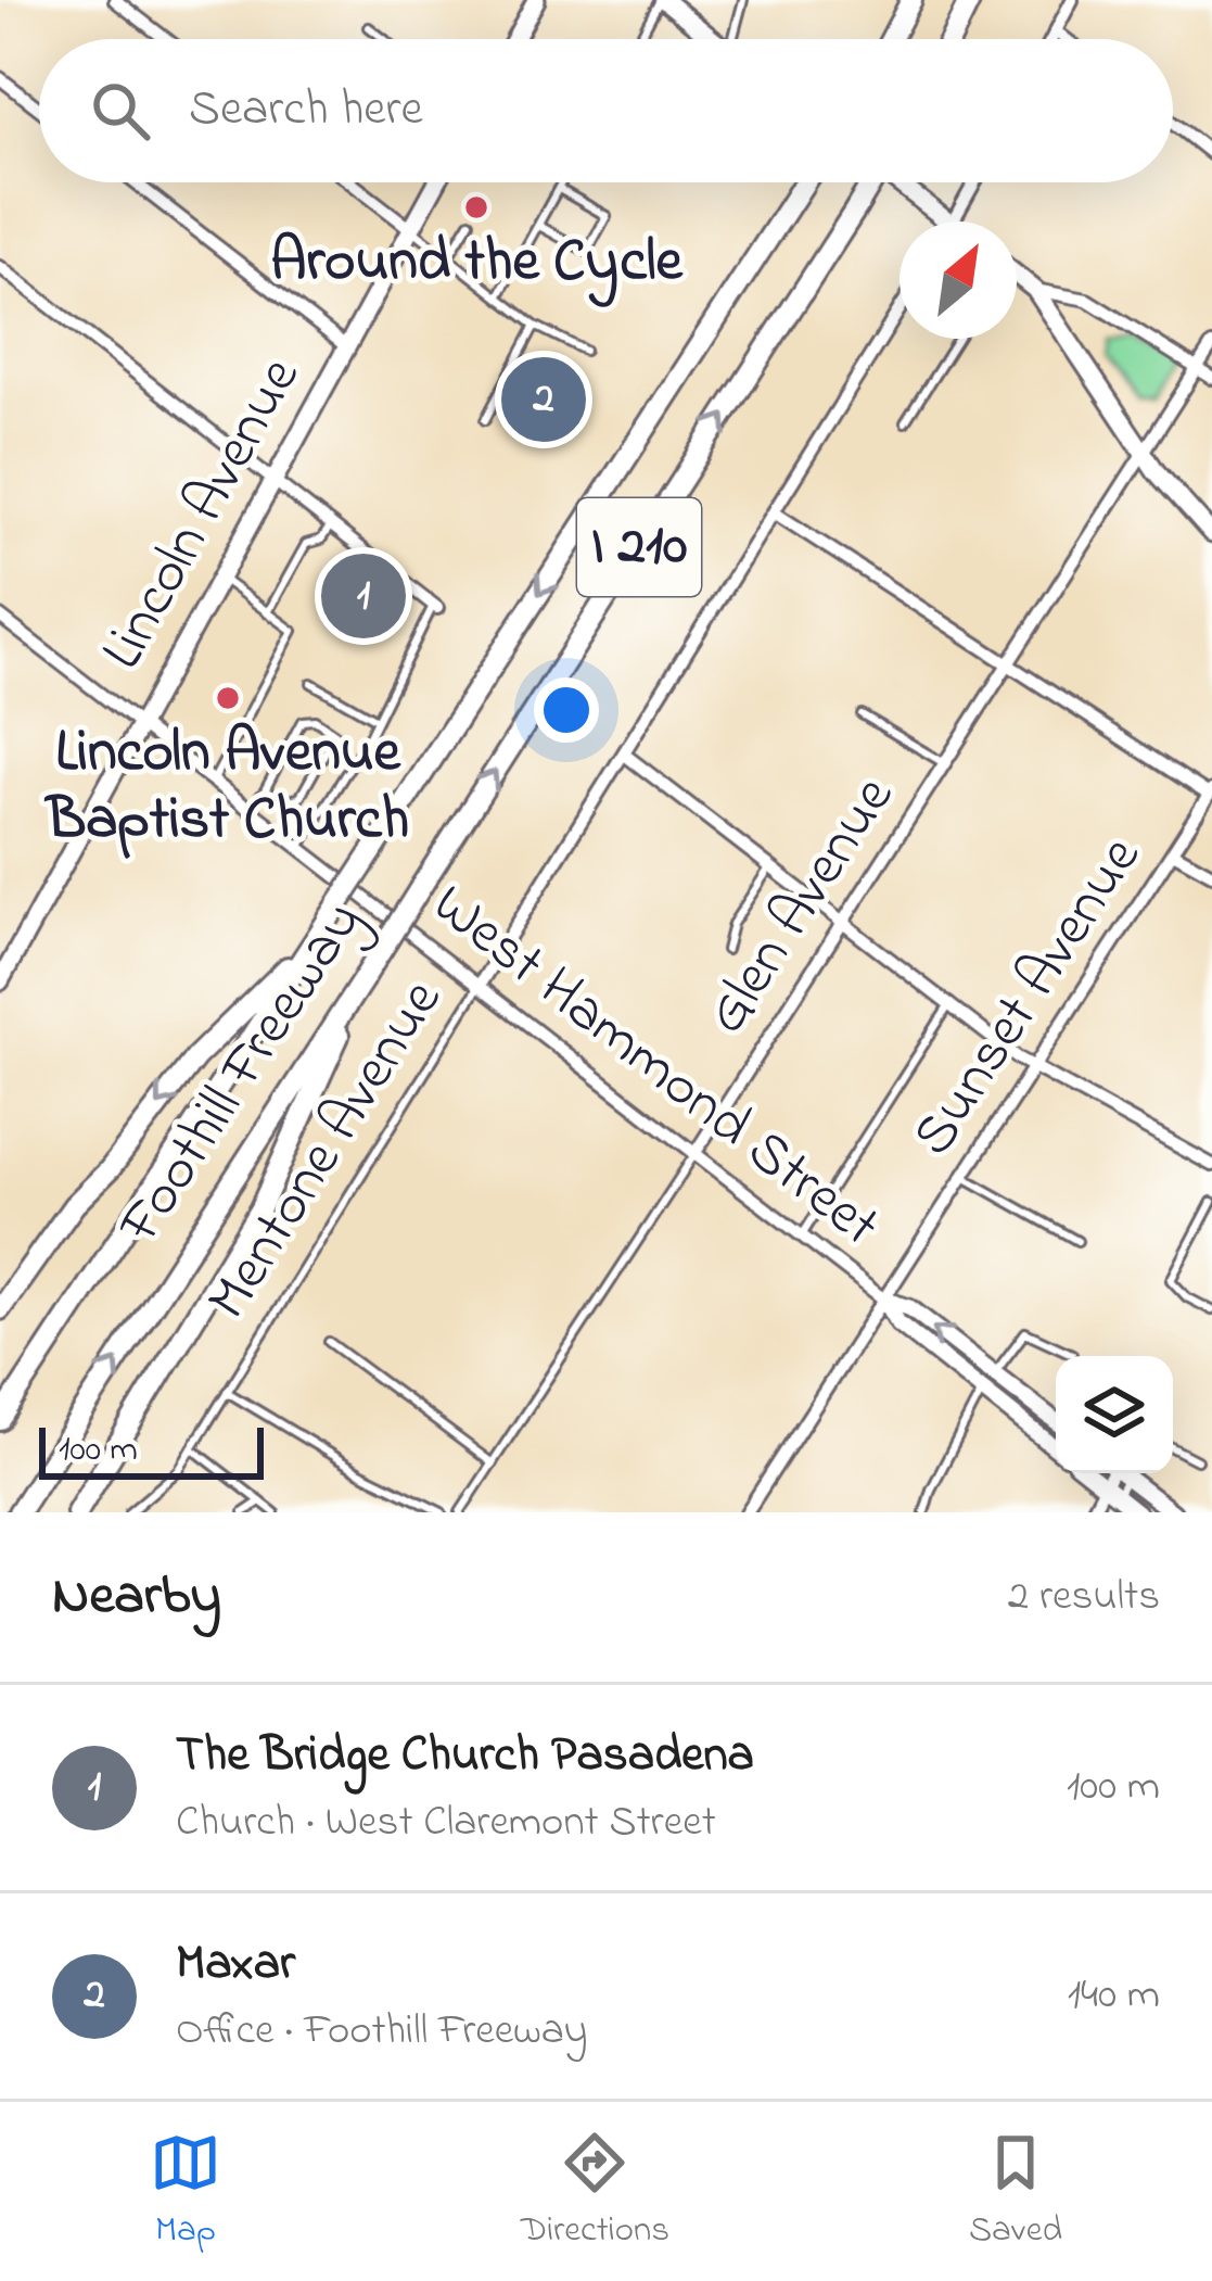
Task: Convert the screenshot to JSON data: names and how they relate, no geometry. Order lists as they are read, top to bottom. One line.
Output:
{"streets":{"highway":["I 210","Foothill Freeway"],"main road":["Lincoln Avenue"],"street":["Glen Avenue","Sunset Avenue","West Hammond Street","Mentone Avenue"]},"crossings":[["Lincoln Avenue","West Hammond Street"],["Glen Avenue","West Hammond Street"],["Sunset Avenue","West Hammond Street"],["West Hammond Street","Mentone Avenue"]],"places":["Around the Cycle","Lincoln Avenue Baptist Church"],"scale_bar":"100 m","north":"top right","page":{"search":"Search here","pins":["2","1"],"scale":"100 m","heading":["Nearby","2 results"],"list":[{"mark":"1","name":"The Bridge Church Pasadena","note":"Church · West Claremont Street","value":"100 m"},{"mark":"2","name":"Maxar","note":"Office · Foothill Freeway","value":"140 m"}],"nav":["Map","Directions","Saved"]}}
